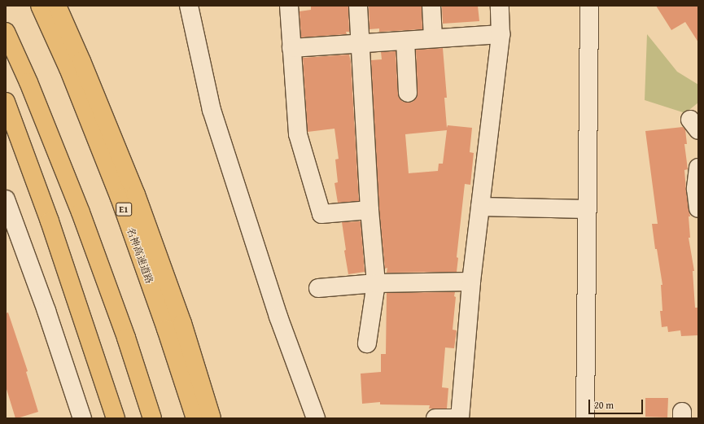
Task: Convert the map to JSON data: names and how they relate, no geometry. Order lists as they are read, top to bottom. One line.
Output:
{"streets":{"highway":["E1","名神高速道路"]},"scale_bar":"20 m"}
